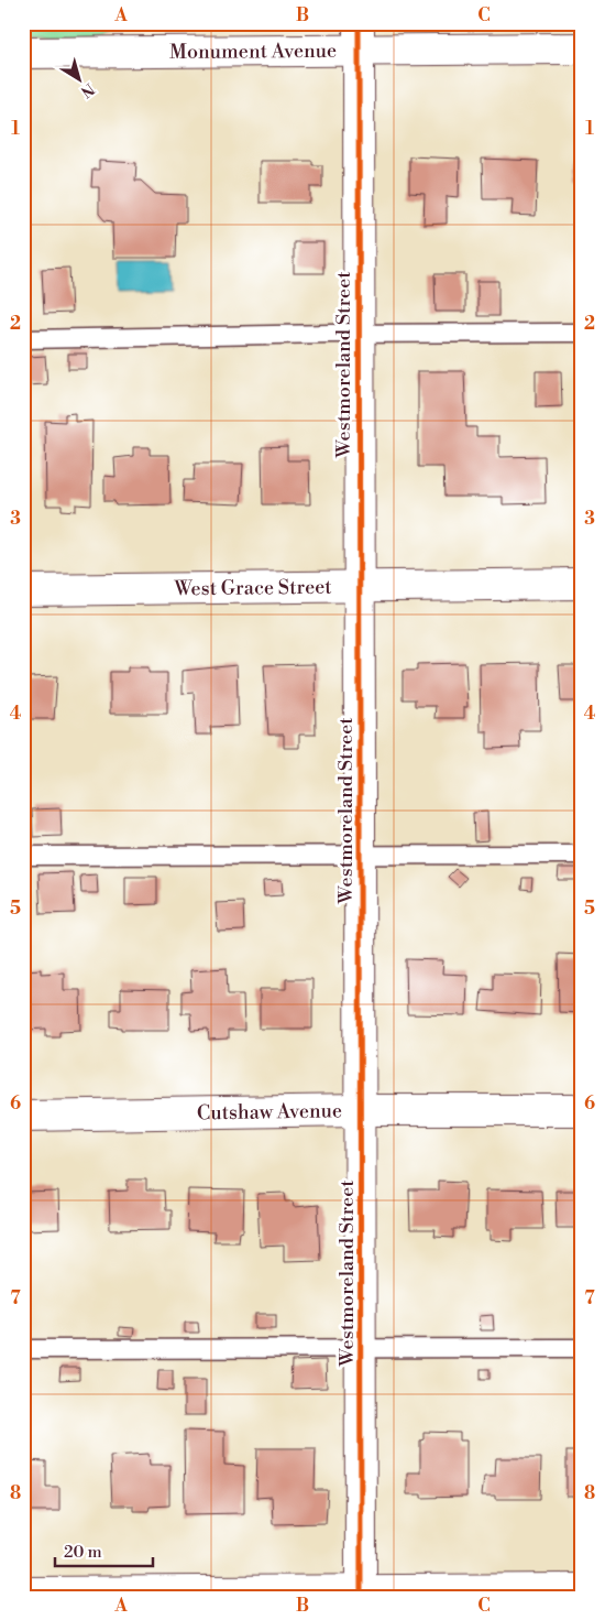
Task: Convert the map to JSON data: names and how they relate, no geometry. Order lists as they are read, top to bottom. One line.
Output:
{"streets":{"street":["Monument Avenue","Westmoreland Street","West Grace Street","Cutshaw Avenue"]},"crossings":[["Monument Avenue","Westmoreland Street"],["Westmoreland Street","West Grace Street"],["Westmoreland Street","Cutshaw Avenue"]],"scale_bar":"20 m","north":"bottom right","grid":{"columns":["A","B","C"],"rows":["1","2","3","4","5","6","7","8"]}}
